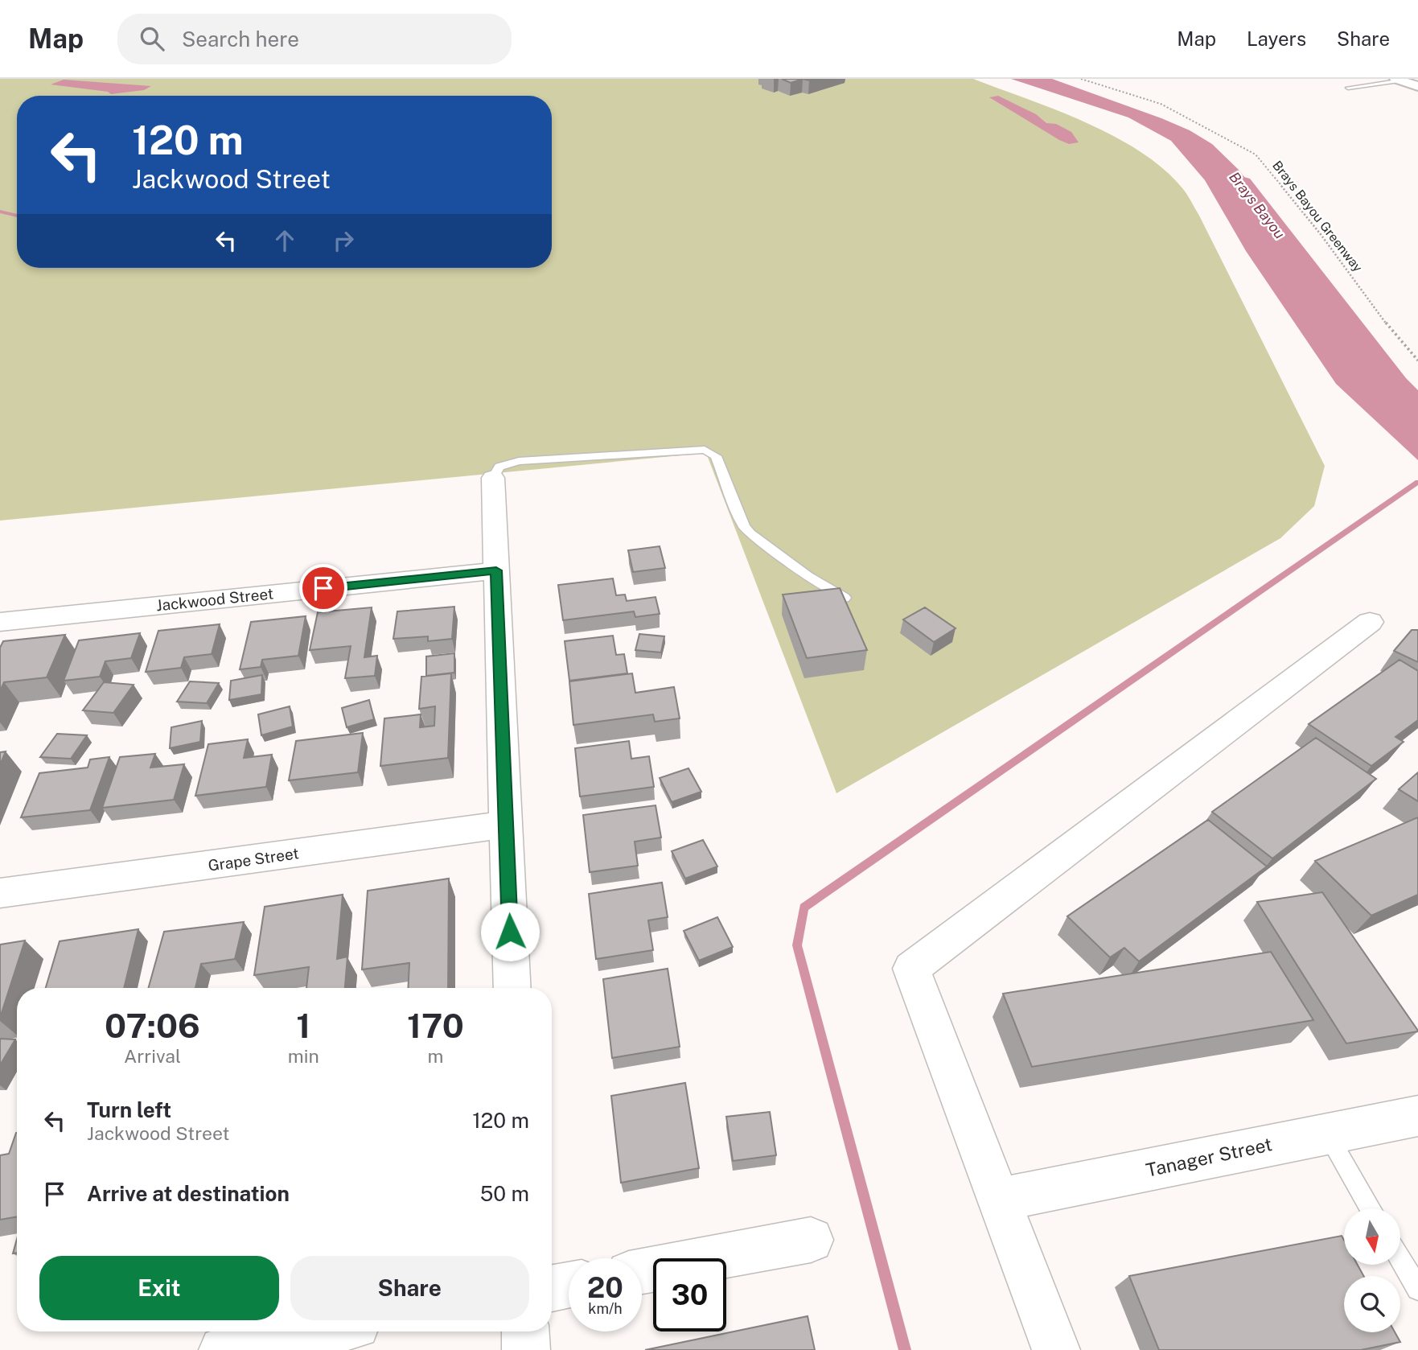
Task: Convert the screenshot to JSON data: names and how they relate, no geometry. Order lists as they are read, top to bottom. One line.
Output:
{"streets":{"street":["Jackwood Street","Grape Street","Tanager Street"],"path":["Brays Bayou Greenway"]},"water":["Brays Bayou"],"north":"bottom","page":{"header":"Map","search":"Search here","nav":["Map","Layers","Share"],"turn":["120 m","Jackwood Street"],"eta":["07:06","Arrival","1","min","170","m"],"list":[{"name":"Turn left","note":"Jackwood Street","value":"120 m"},{"name":"Arrive at destination","value":"50 m"}],"buttons":["Exit","Share"],"speed":"20 km/h","limit":"30"}}
